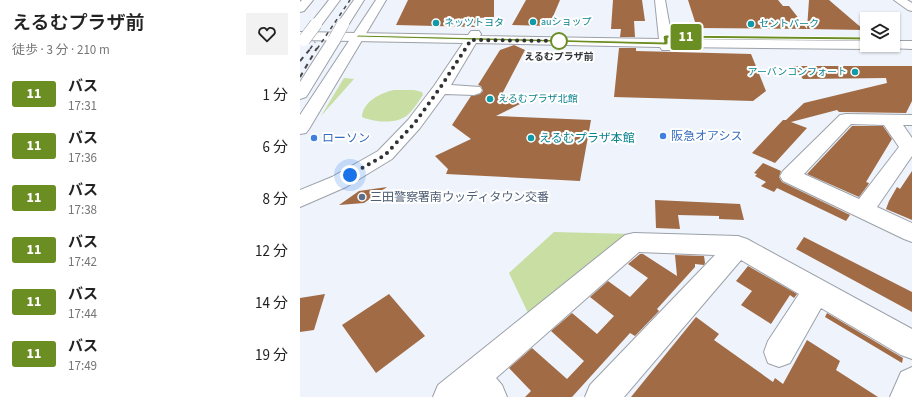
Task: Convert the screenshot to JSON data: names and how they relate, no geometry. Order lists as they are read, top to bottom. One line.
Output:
{"places":["auショップ","ネッツトヨタ","セントパーク","えるむプラザ前","アーバンコンフォート","えるむプラザ北館","阪急オアシス","ローソン","えるむプラザ本館","三田警察署南ウッディタウン交番"],"lines":["bus line 11"],"page":{"heading":["えるむプラザ前","徒歩 · 3 分 · 210 m"],"on_map":"11","list":[{"mark":"11","name":"バス","note":"17:31","value":"1 分"},{"mark":"11","name":"バス","note":"17:36","value":"6 分"},{"mark":"11","name":"バス","note":"17:38","value":"8 分"},{"mark":"11","name":"バス","note":"17:42","value":"12 分"},{"mark":"11","name":"バス","note":"17:44","value":"14 分"},{"mark":"11","name":"バス","note":"17:49","value":"19 分"}]}}
